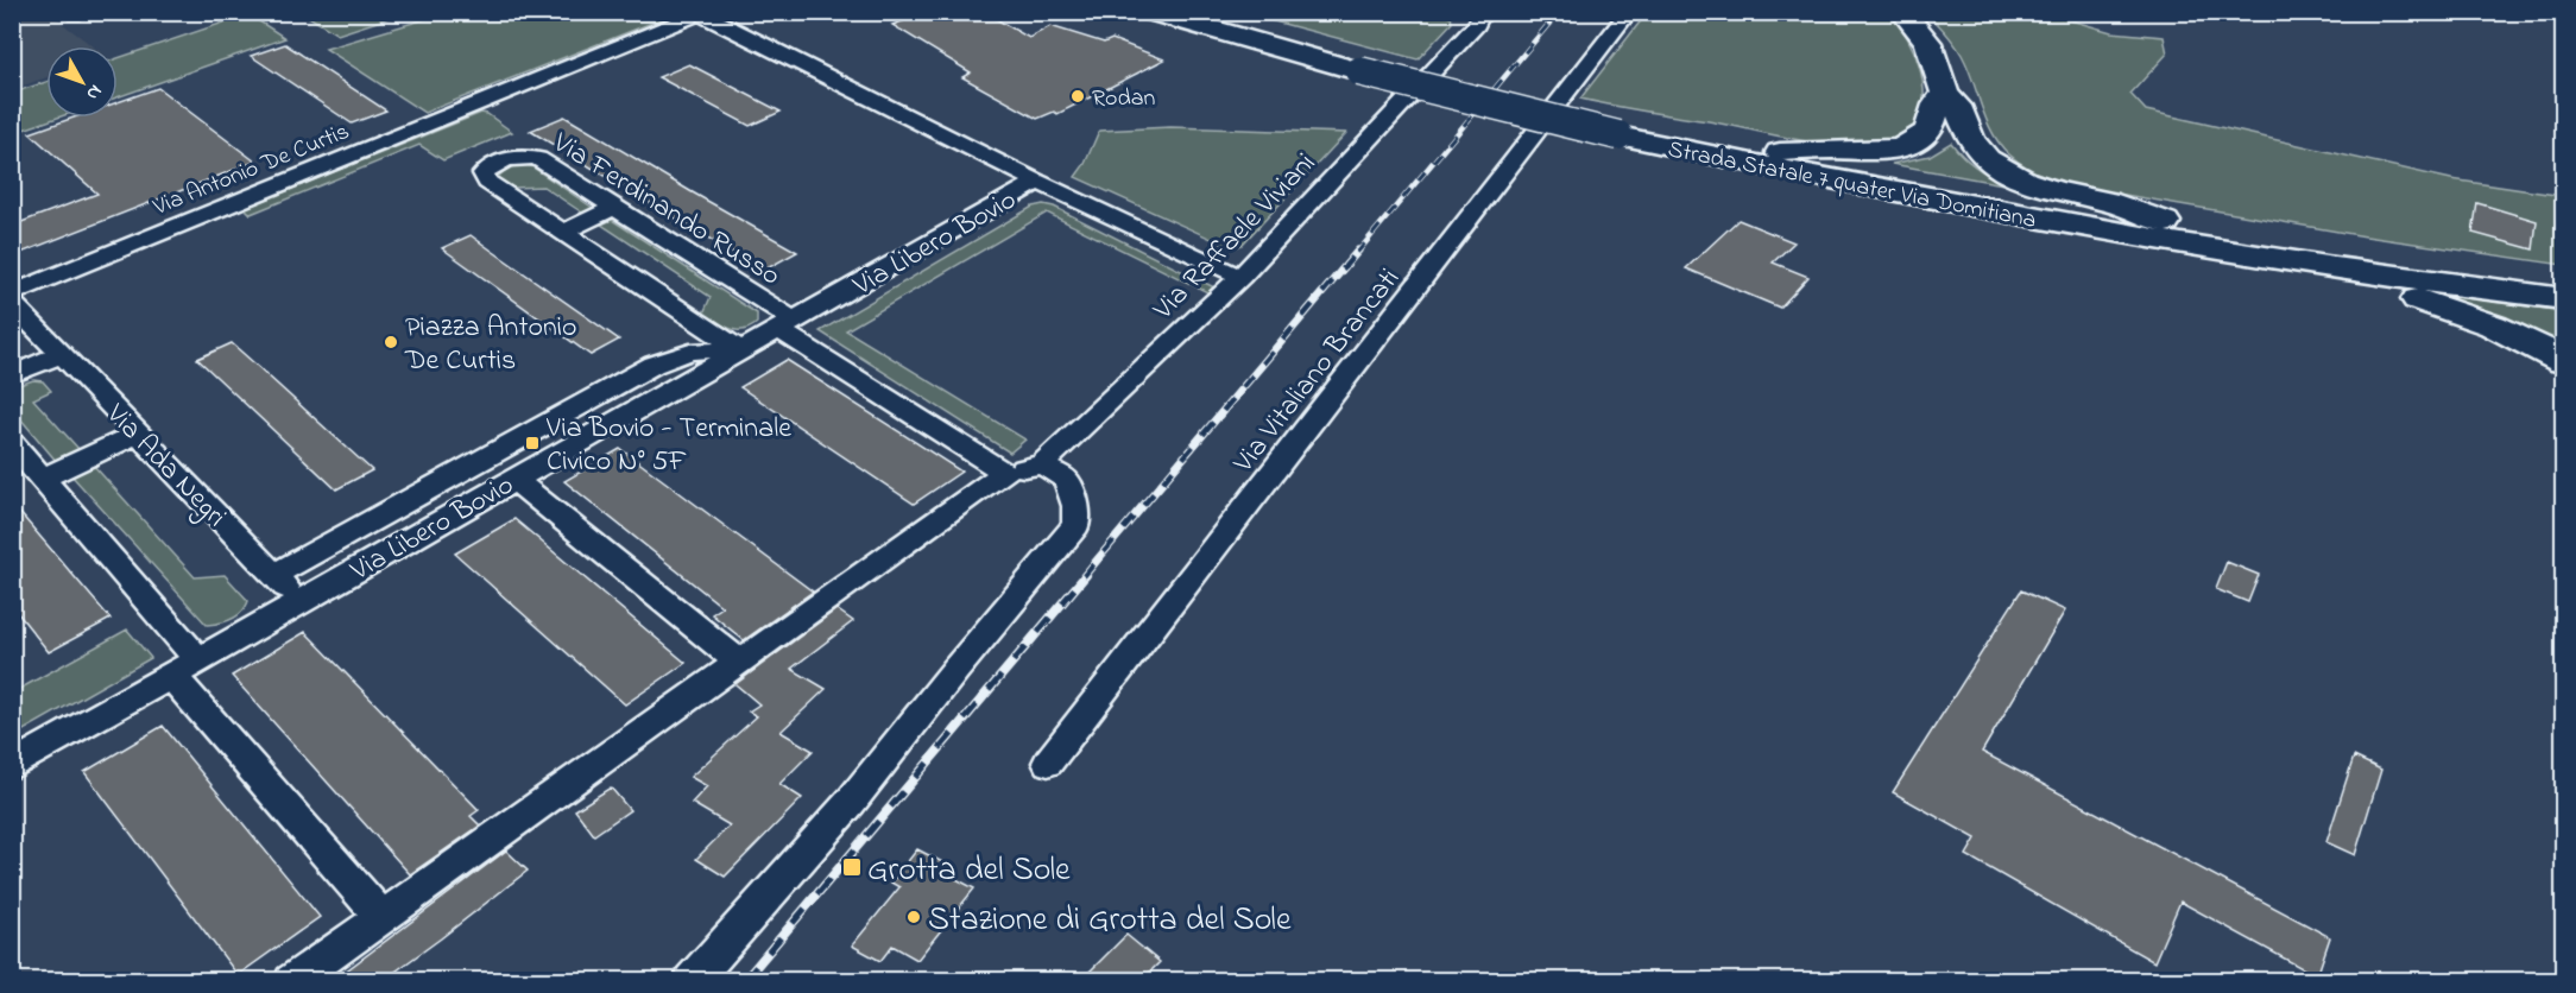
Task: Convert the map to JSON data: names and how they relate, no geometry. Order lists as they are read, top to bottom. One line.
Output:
{"streets":{"highway":["Strada Statale 7 quater Via Domitiana"],"street":["Via Antonio De Curtis","Via Ferdinando Russo","Via Raffaele Viviani","Via Libero Bovio","Via Vitaliano Brancati","Via Ada Negri"]},"crossings":[["Via Ferdinando Russo","Via Libero Bovio"],["Via Libero Bovio","Via Ada Negri"]],"places":{"other":["Rodan","Piazza Antonio De Curtis","Stazione di Grotta del Sole"],"transit":["Via Bovio - Terminale Civico N° 5F","Grotta del Sole"]},"north":"bottom right"}
